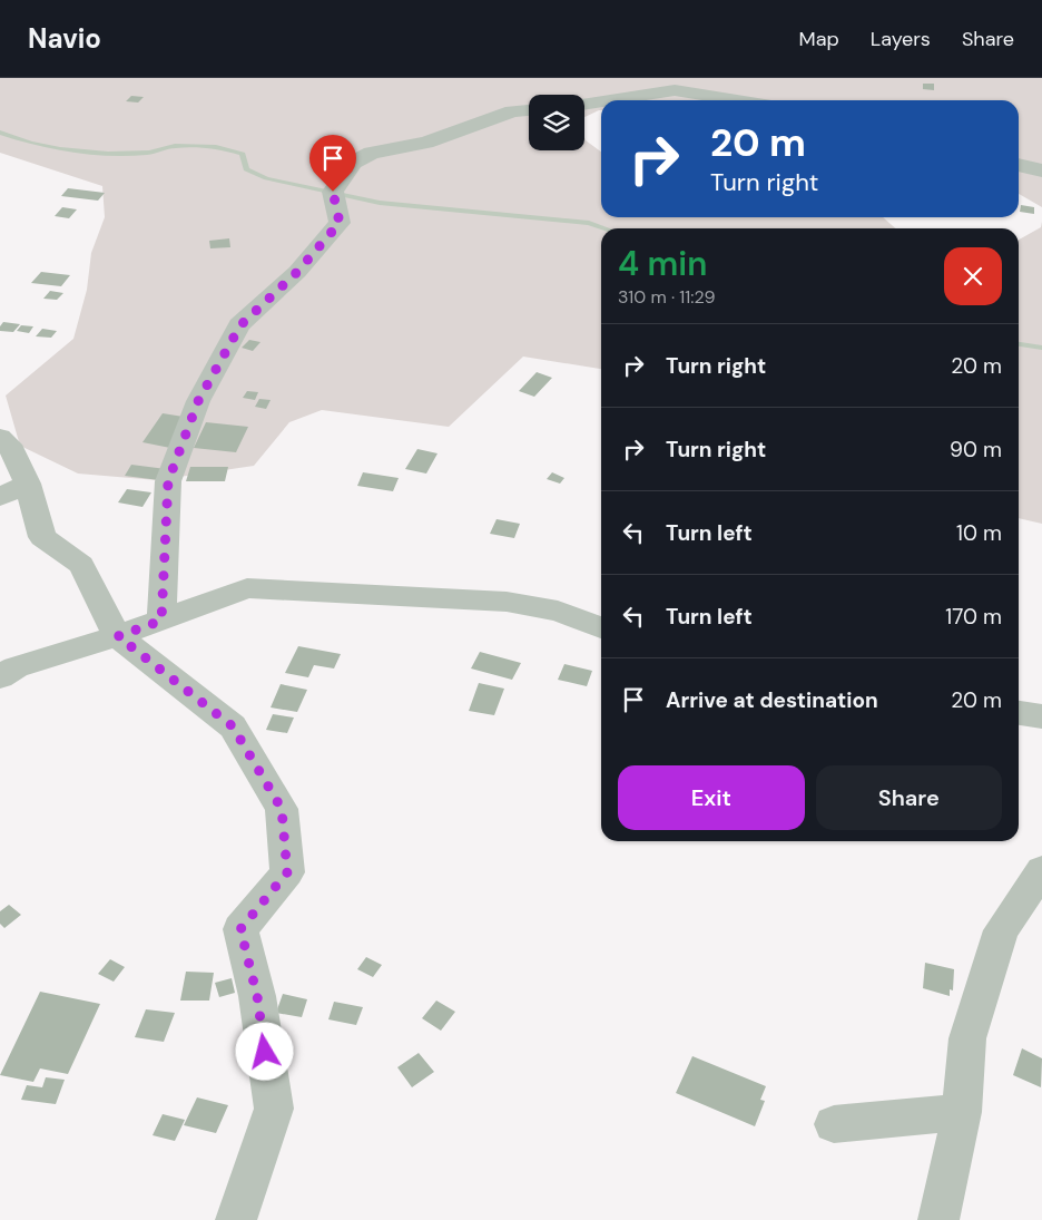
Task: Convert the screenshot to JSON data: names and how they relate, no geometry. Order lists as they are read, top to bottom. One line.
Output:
{"page":{"header":"Navio","nav":["Map","Layers","Share"],"turn":["20 m","Turn right"],"heading":["4 min","310 m · 11:29"],"list":[{"name":"Turn right","value":"20 m"},{"name":"Turn right","value":"90 m"},{"name":"Turn left","value":"10 m"},{"name":"Turn left","value":"170 m"},{"name":"Arrive at destination","value":"20 m"}],"buttons":["Exit","Share"]}}
